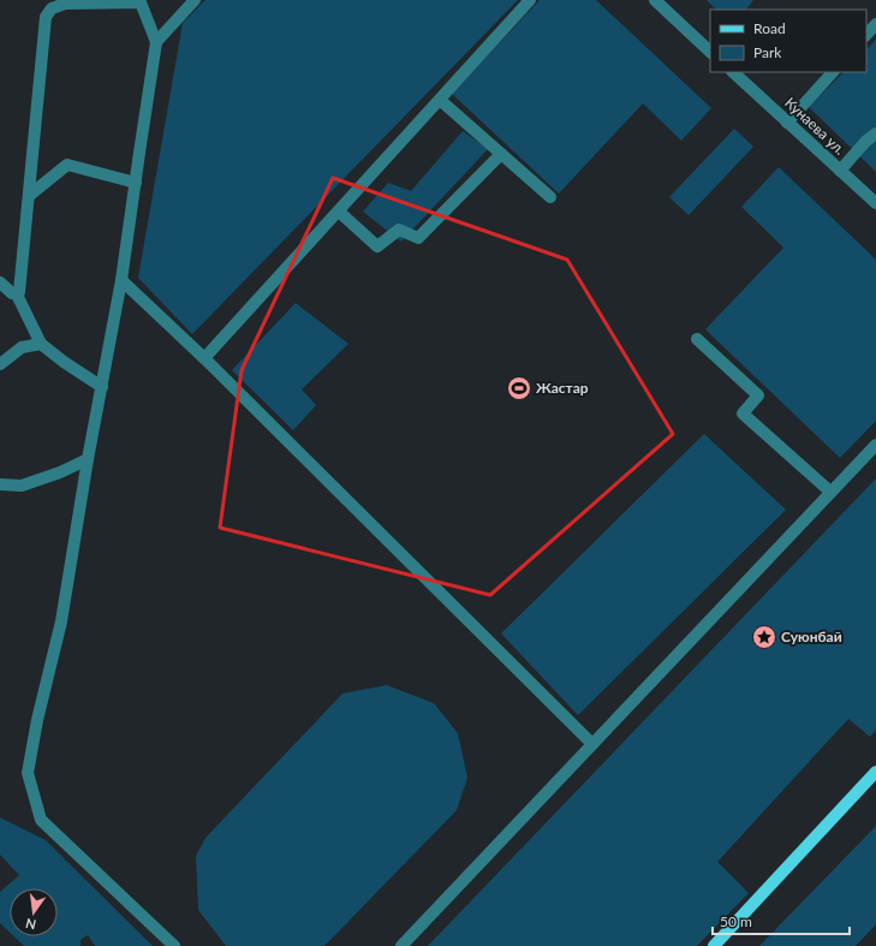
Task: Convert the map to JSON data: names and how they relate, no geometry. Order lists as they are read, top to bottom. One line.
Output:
{"streets":{"street":["Кунаева ул."]},"places":{"sports":["Жастар"],"place":["Суюнбай"]},"legend":["Road","Park"],"scale_bar":"50 m","north":"bottom"}
